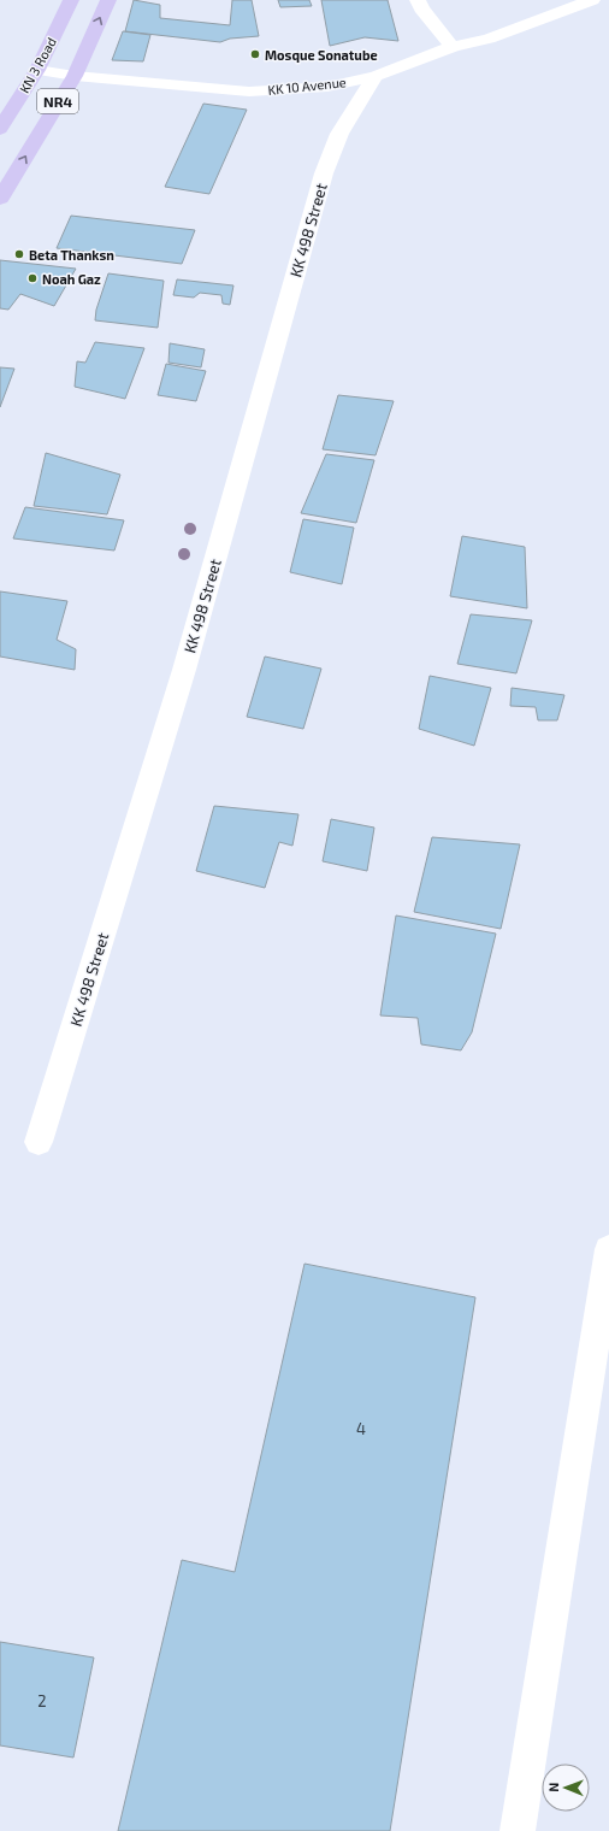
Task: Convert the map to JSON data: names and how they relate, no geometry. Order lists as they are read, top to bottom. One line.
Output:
{"streets":{"highway":["KN 3 Road","NR4"],"street":["KK 10 Avenue","KK 498 Street"]},"crossings":[["KN 3 Road","KK 10 Avenue"],["KK 10 Avenue","NR4"],["KK 10 Avenue","KK 498 Street"]],"places":["Mosque Sonatube","Beta Thanksn","Noah Gaz"],"house_numbers":["4","2"],"north":"left"}
